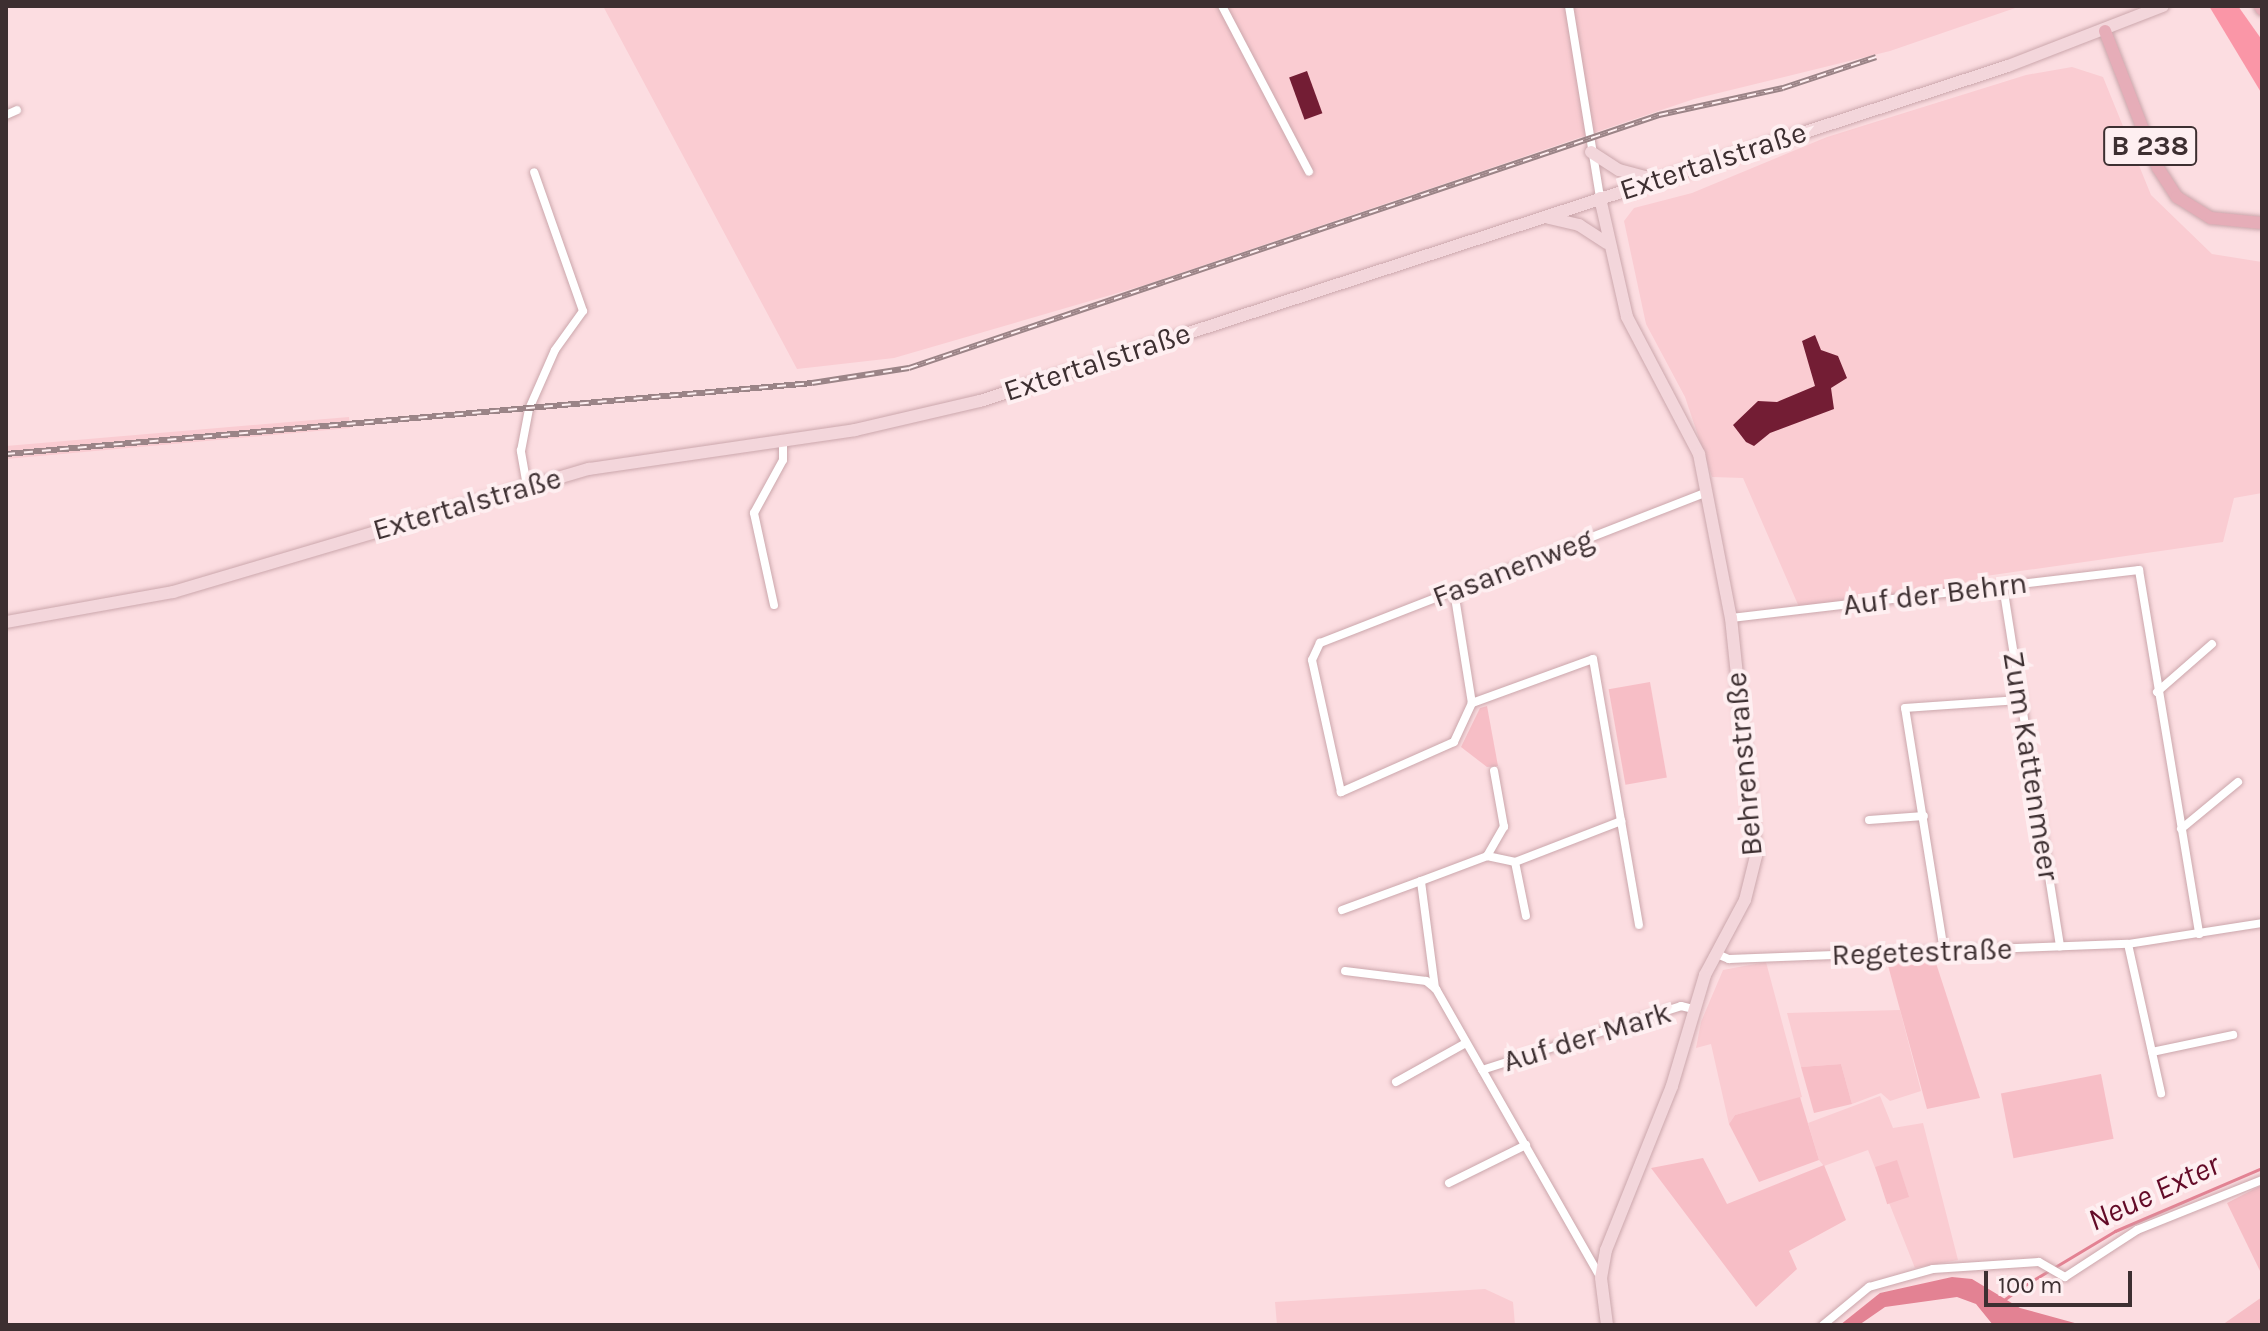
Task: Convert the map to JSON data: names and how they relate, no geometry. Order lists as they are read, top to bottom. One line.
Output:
{"streets":{"main road":["B 238","Extertalstraße","Behrenstraße"],"street":["Fasanenweg","Auf der Behrn","Zum Kattenmeer","Regetestraße","Auf der Mark"]},"crossings":[["B 238","Extertalstraße"],["Extertalstraße","Behrenstraße"],["Fasanenweg","Behrenstraße"],["Auf der Behrn","Behrenstraße"],["Auf der Behrn","Zum Kattenmeer"],["Behrenstraße","Regetestraße"],["Behrenstraße","Auf der Mark"],["Zum Kattenmeer","Regetestraße"]],"water":["Neue Exter"],"scale_bar":"100 m"}
